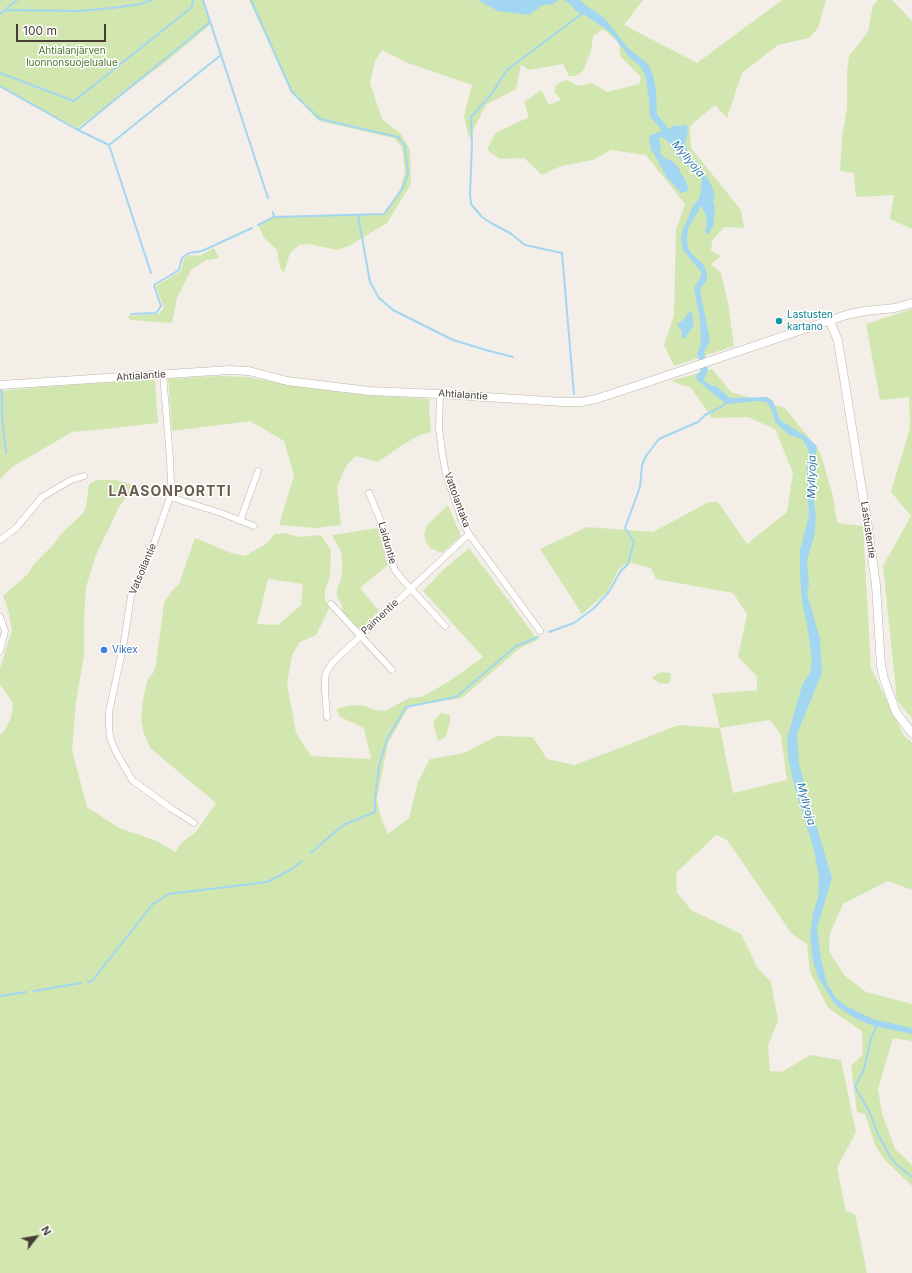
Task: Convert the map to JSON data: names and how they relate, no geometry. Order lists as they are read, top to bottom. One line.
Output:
{"streets":{"street":["Ahtialantie","Vattolantaka","Lastustentie","Laiduntie","Vatsoilantie","Paimentie"]},"crossings":[["Ahtialantie","Vattolantaka"],["Ahtialantie","Lastustentie"],["Ahtialantie","Vatsoilantie"],["Vattolantaka","Paimentie"],["Laiduntie","Paimentie"]],"districts":["LAASONPORTTI"],"water":["Myllyoja"],"parks":["Ahtialanjärven luonnonsuojelualue"],"places":["Lastusten kartano","Vikex"],"scale_bar":"100 m","north":"top right"}
